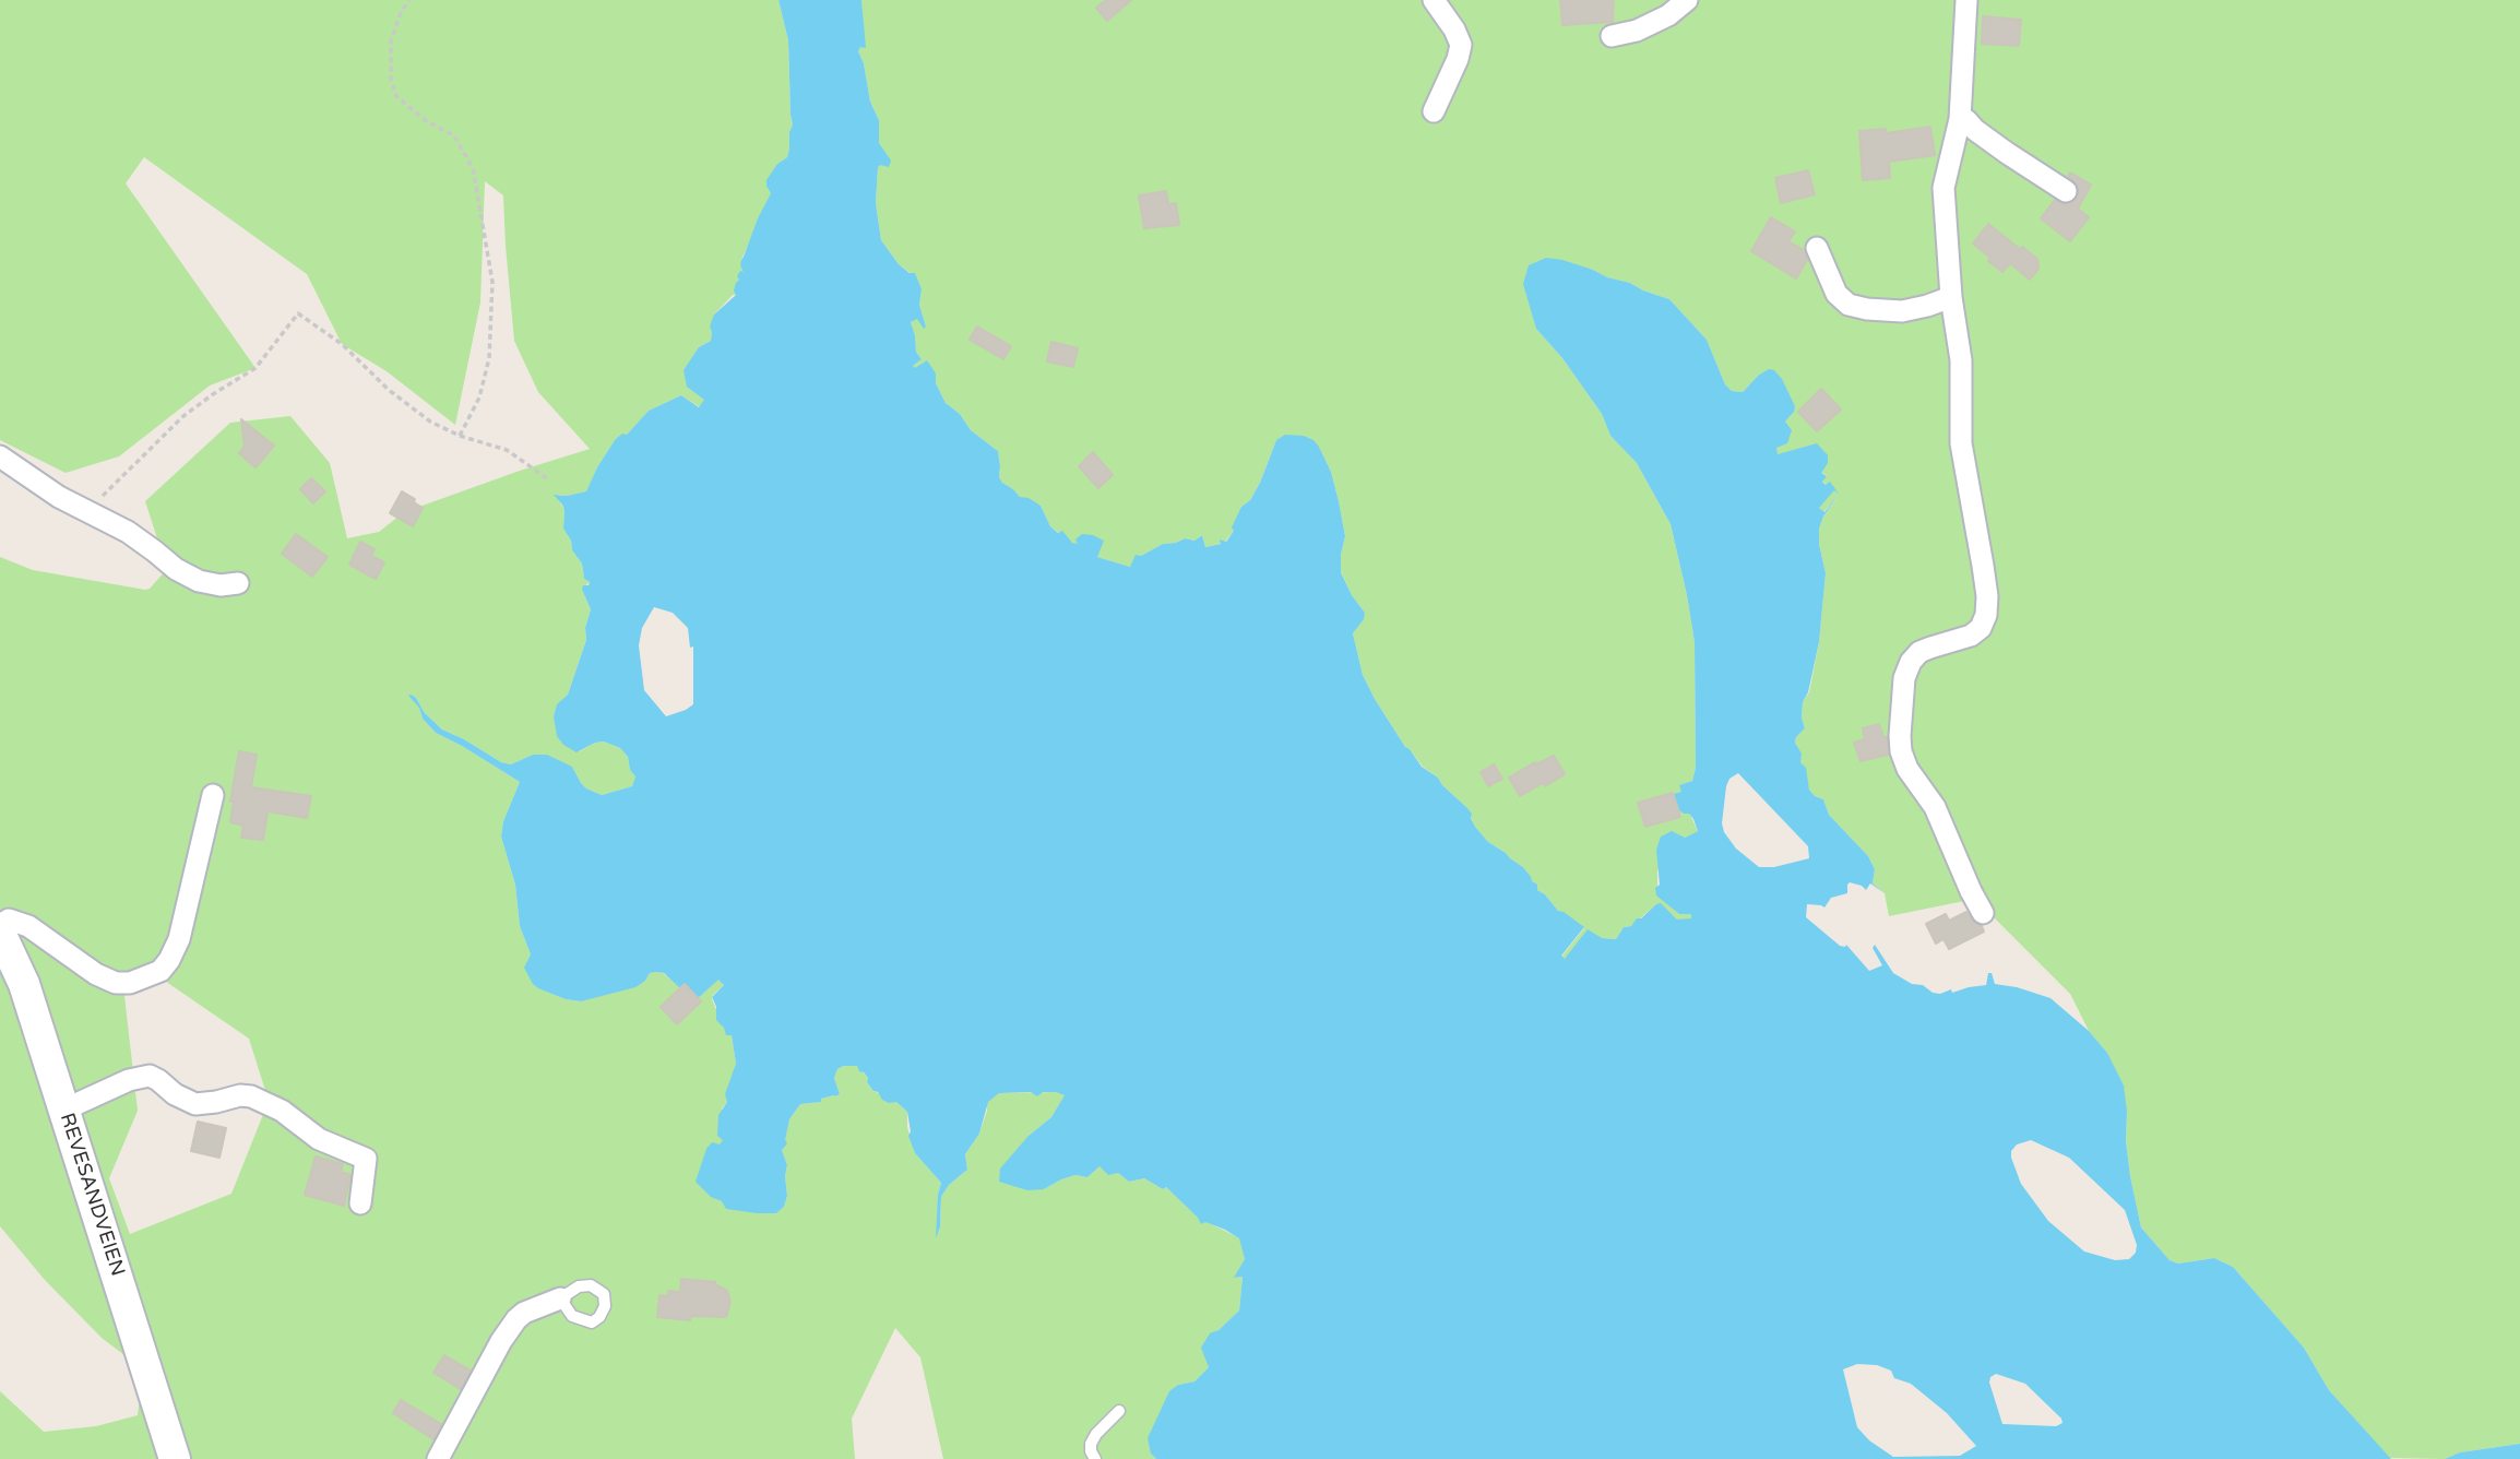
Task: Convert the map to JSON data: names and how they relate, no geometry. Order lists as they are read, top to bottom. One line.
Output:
{"streets":{"main road":["REVESANDVEIEN"]}}
